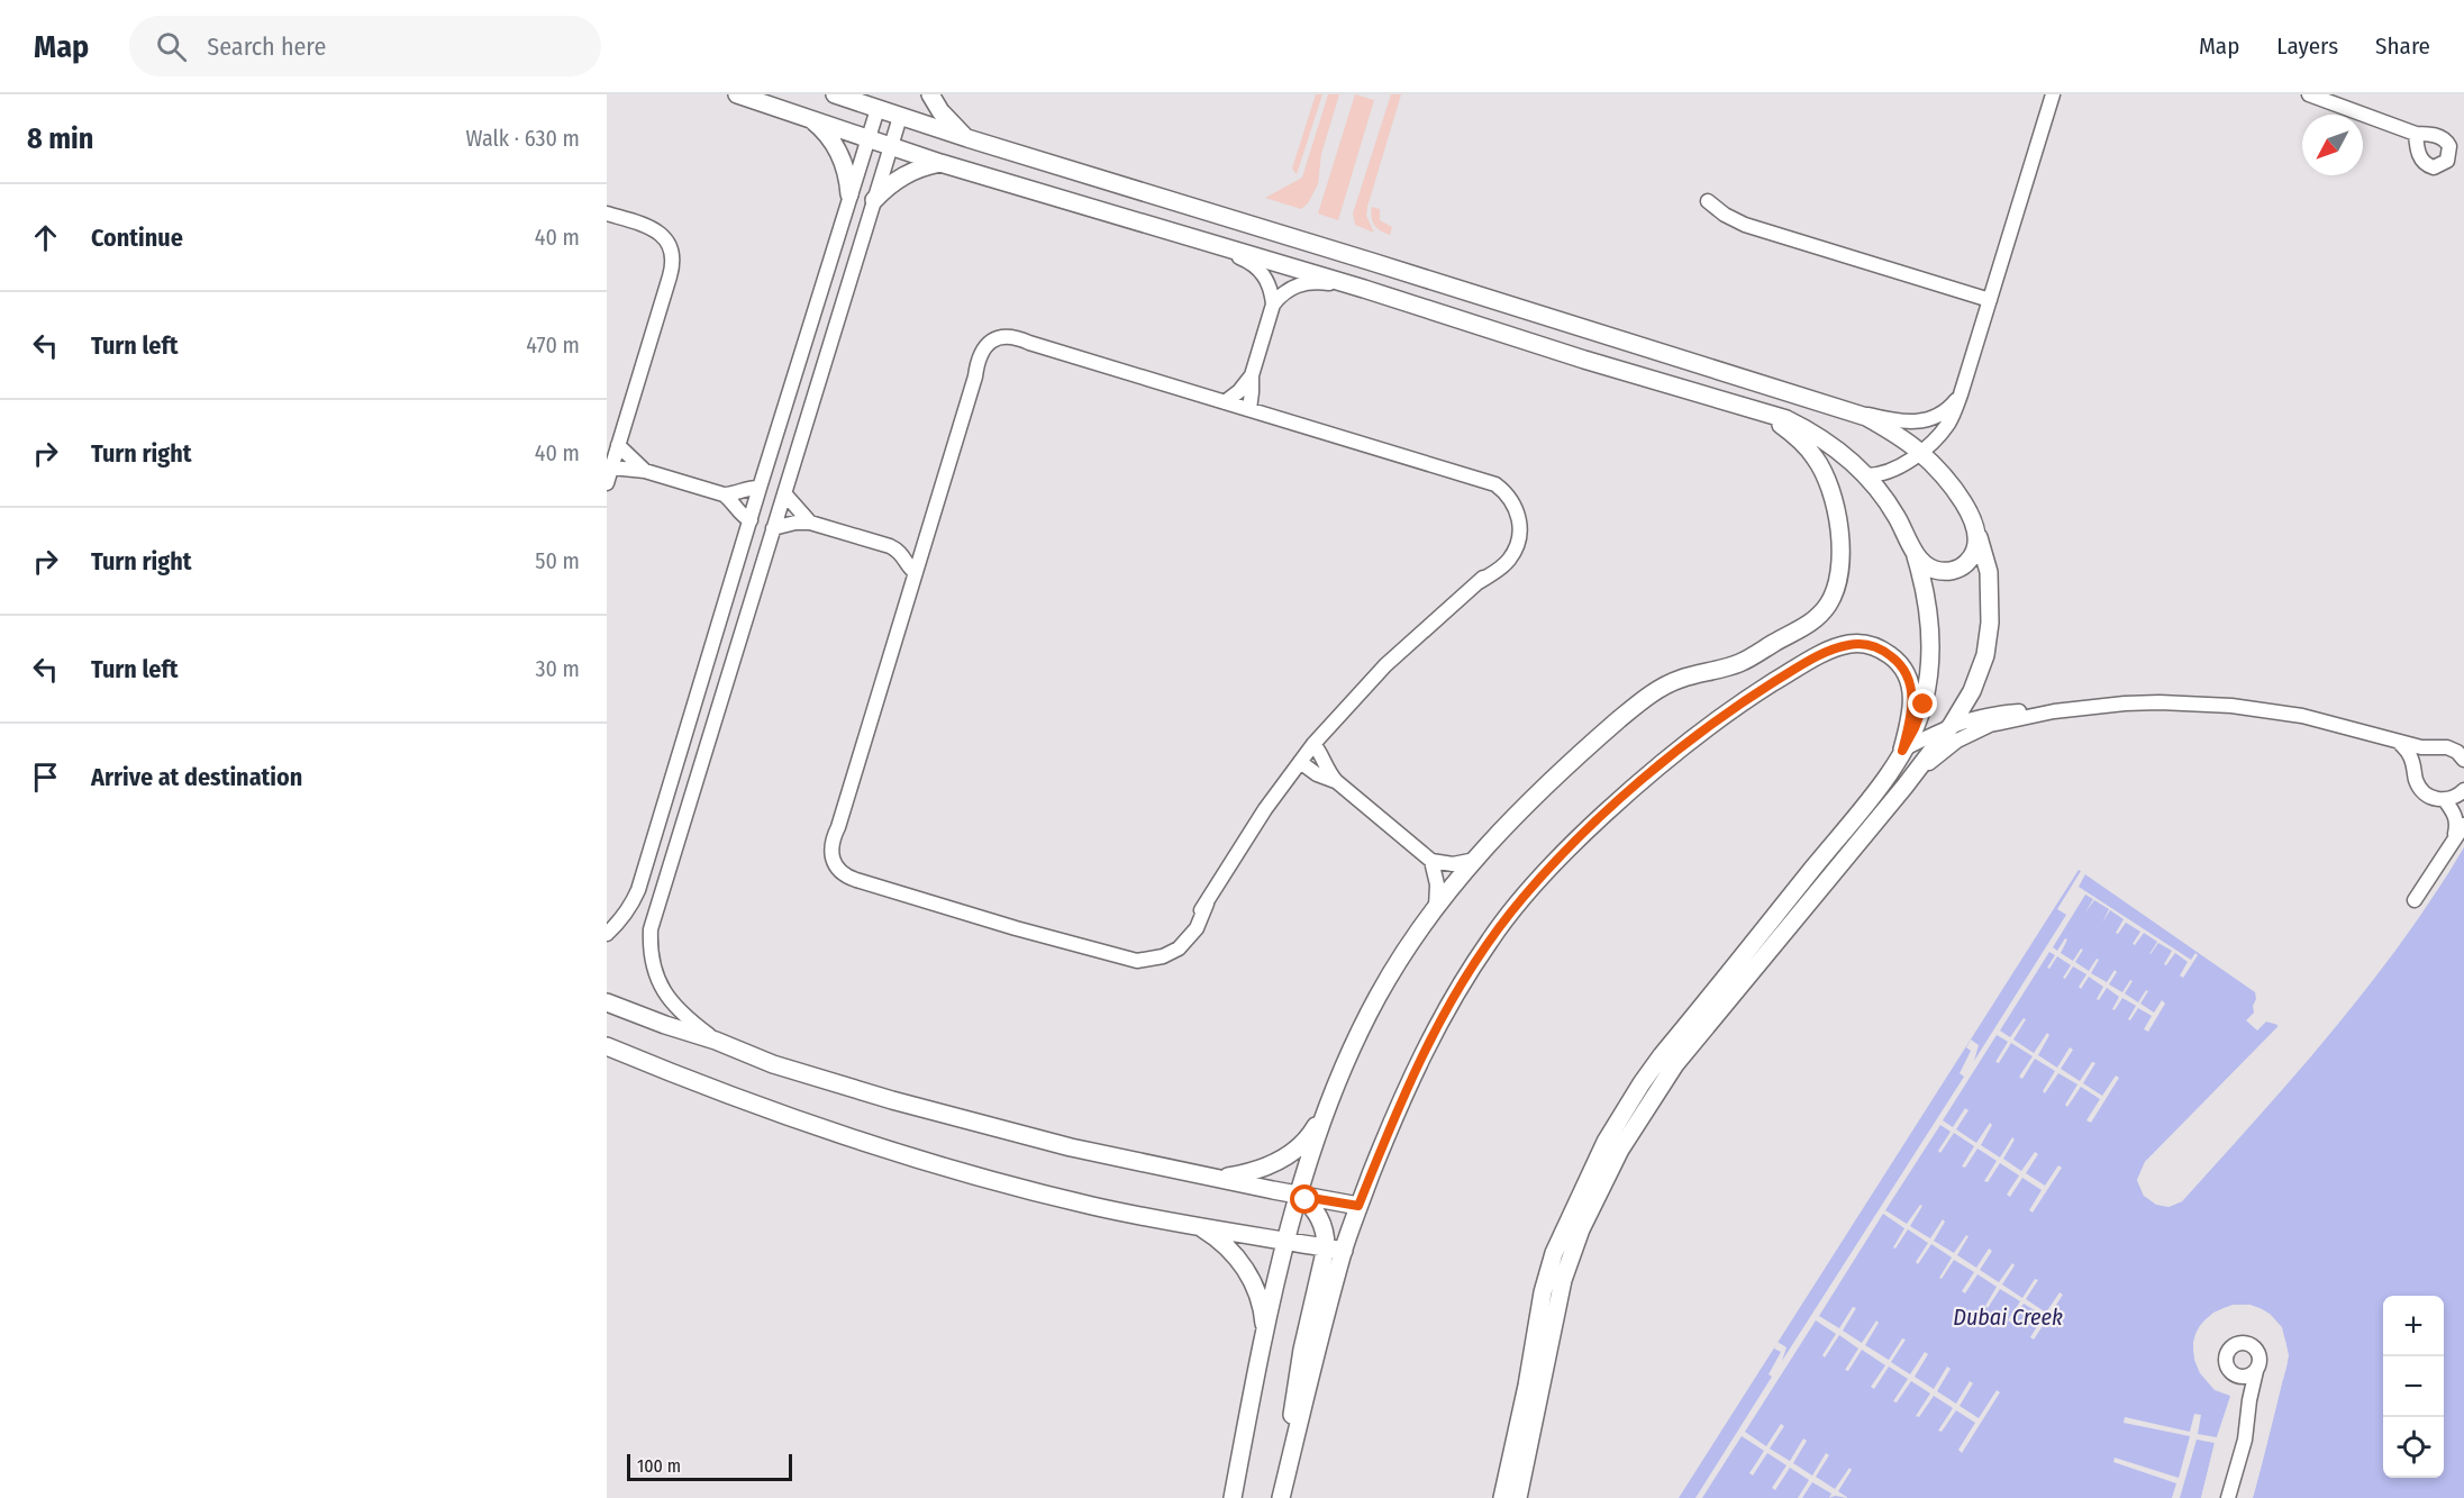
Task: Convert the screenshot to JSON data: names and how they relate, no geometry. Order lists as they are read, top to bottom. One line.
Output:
{"water":["Dubai Creek"],"scale_bar":"100 m","north":"bottom left","page":{"header":"Map","search":"Search here","nav":["Map","Layers","Share"],"heading":["8 min","Walk · 630 m"],"list":[["Continue","40 m"],["Turn left","470 m"],["Turn right","40 m"],["Turn right","50 m"],["Turn left","30 m"],"Arrive at destination"],"map_buttons":["+","−"],"scale":"100 m"}}
